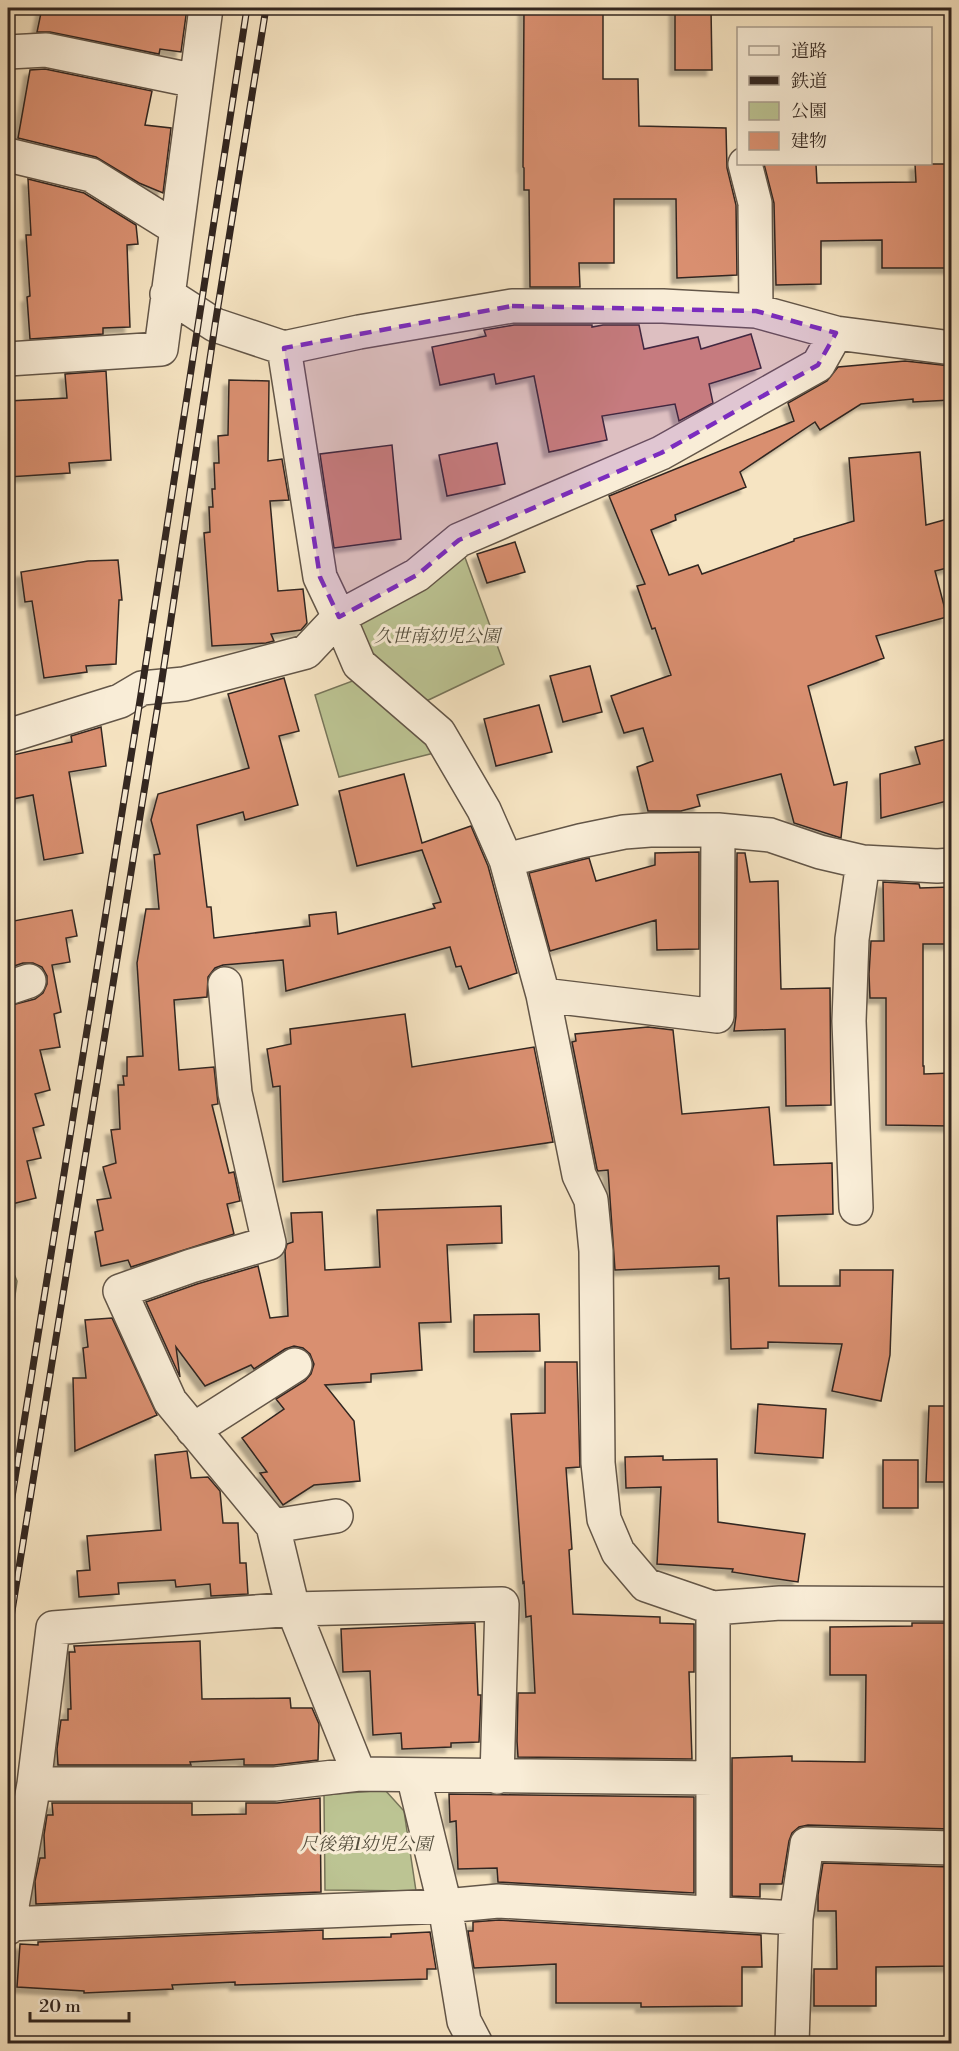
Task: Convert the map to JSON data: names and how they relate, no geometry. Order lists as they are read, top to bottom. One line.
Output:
{"parks":["久世南幼児公園","尺後第1幼児公園"],"legend":["道路","鉄道","公園","建物"],"scale_bar":"20 m"}
